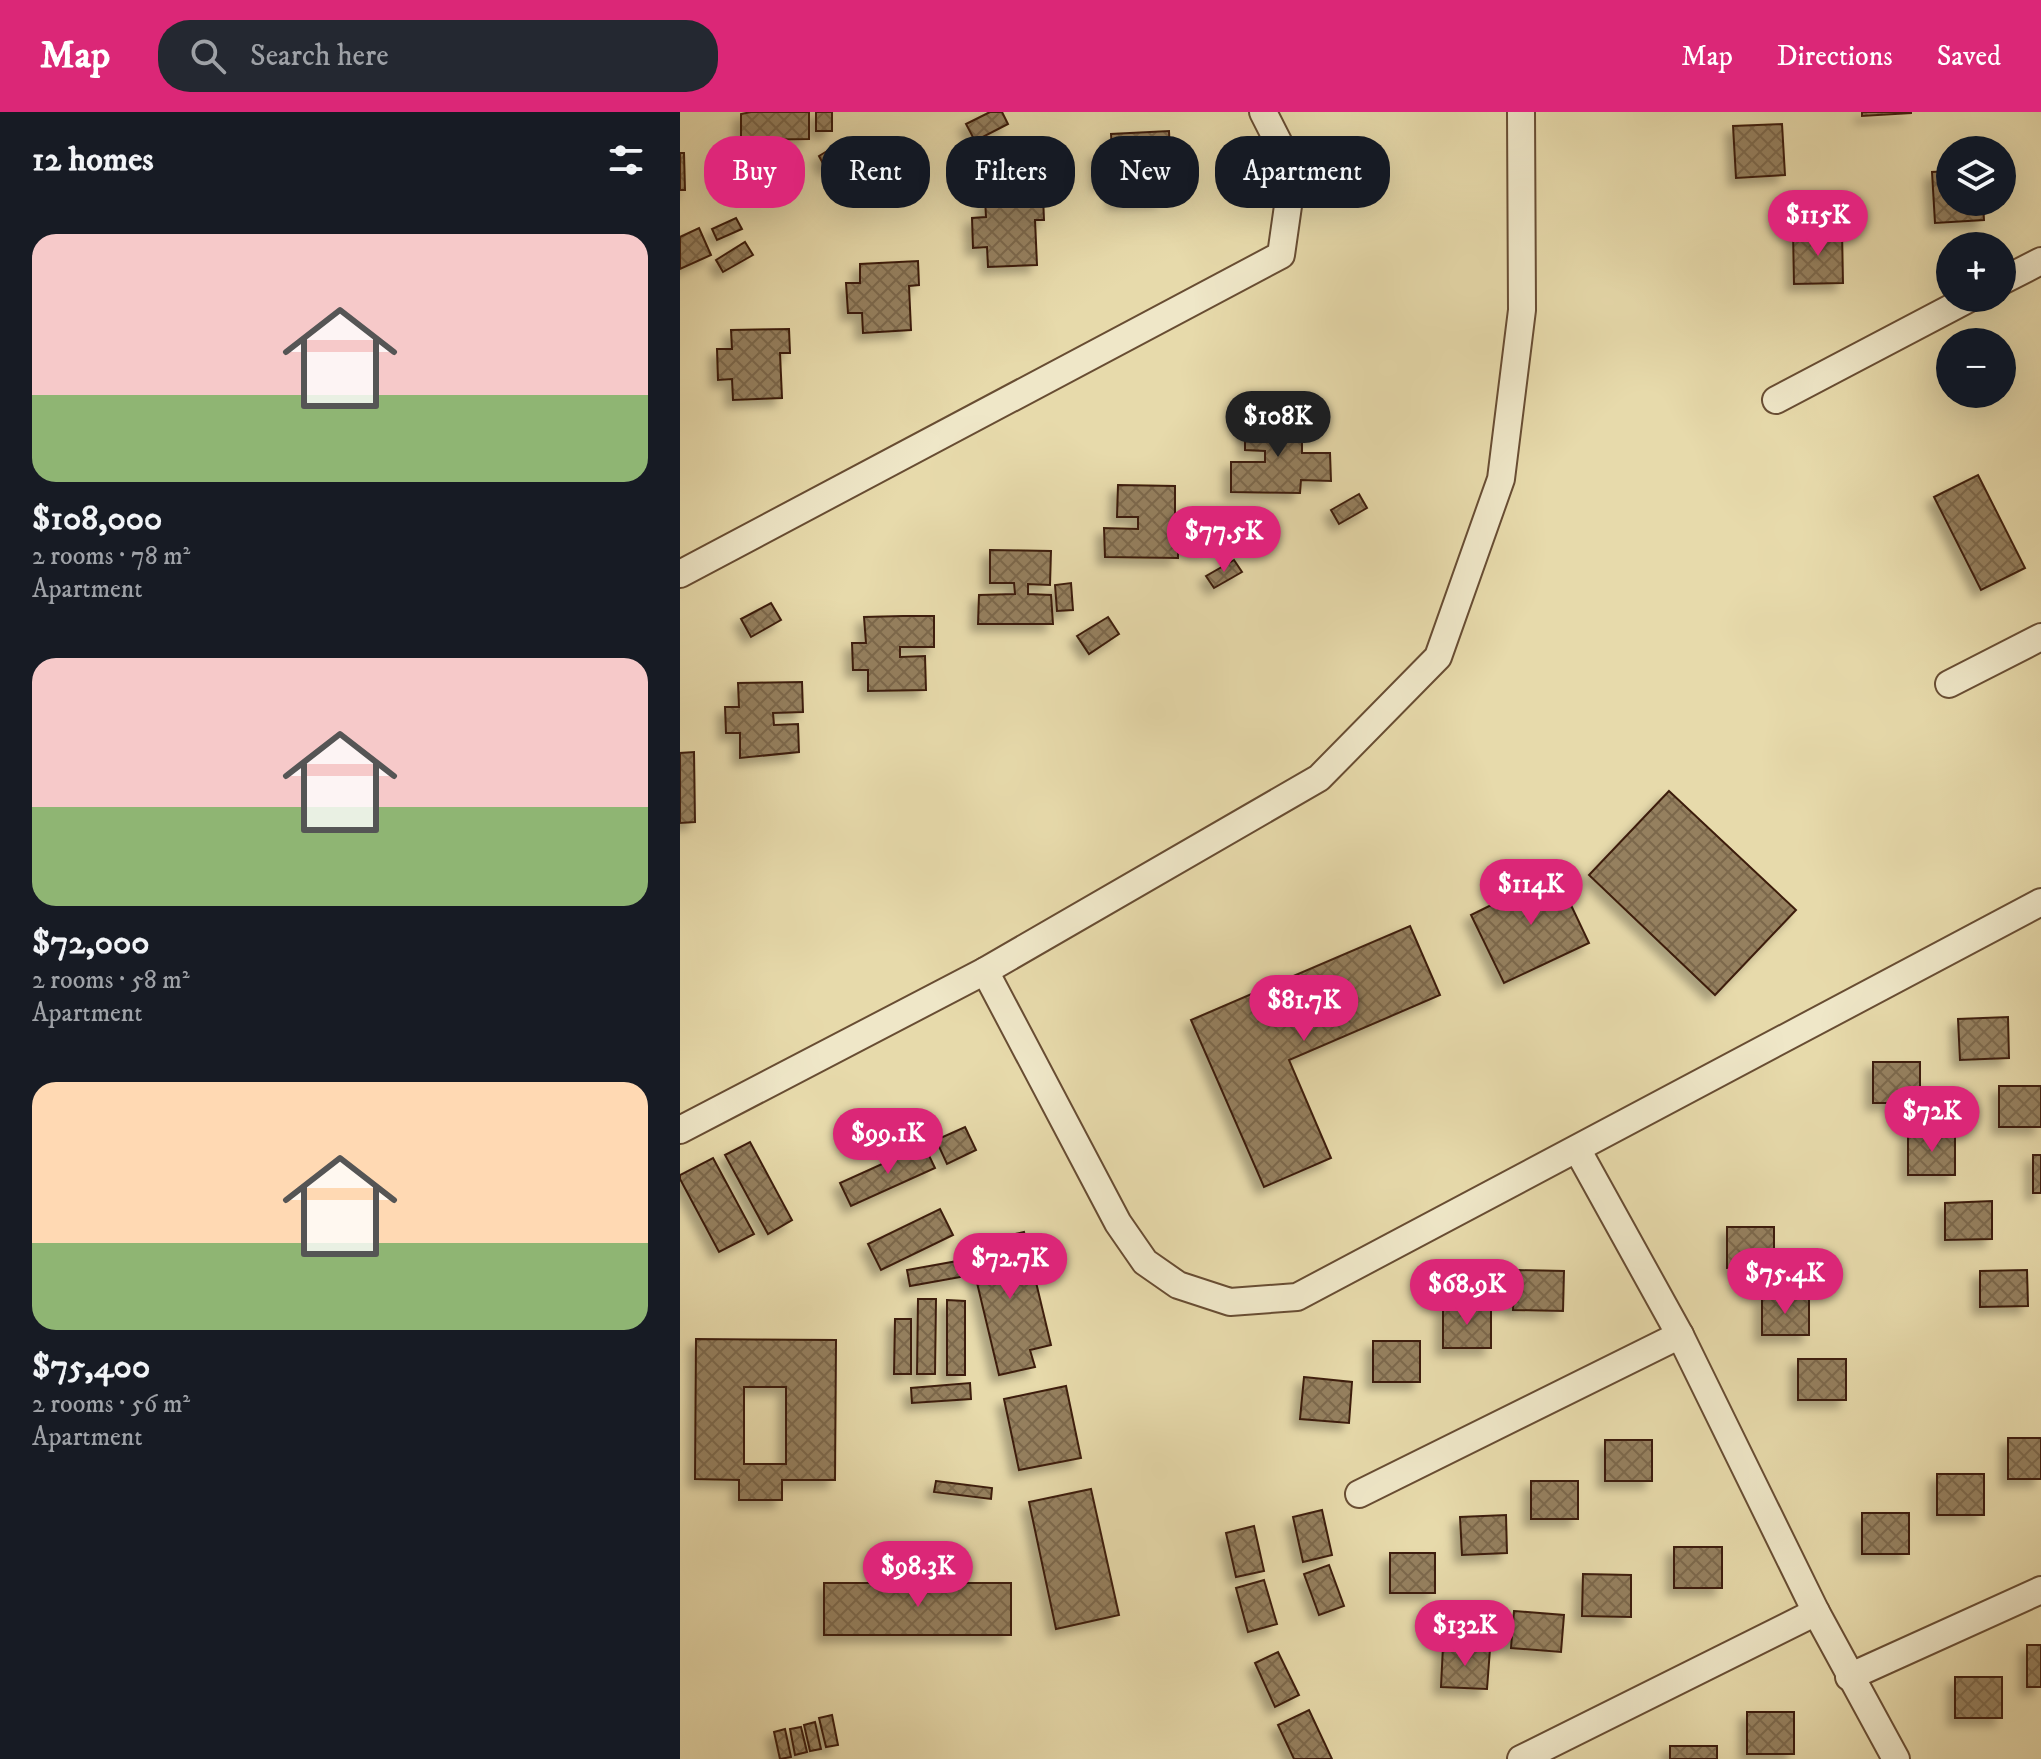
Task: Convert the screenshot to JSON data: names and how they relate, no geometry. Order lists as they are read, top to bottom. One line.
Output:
{"page":{"header":"Map","search":"Search here","nav":["Map","Directions","Saved"],"heading":"12 homes","map_buttons":["+","−"],"chip":["Buy","Rent","Filters","New","Apartment"],"price":["$115K","$108K","$77.5K","$114K","$81.7K","$72K","$99.1K","$72.7K","$75.4K","$68.9K","$98.3K","$132K"],"list":[{"name":"$108,000","note":"2 rooms · 78 m² · Apartment"},{"name":"$72,000","note":"2 rooms · 58 m² · Apartment"},{"name":"$75,400","note":"2 rooms · 56 m² · Apartment"}]}}
